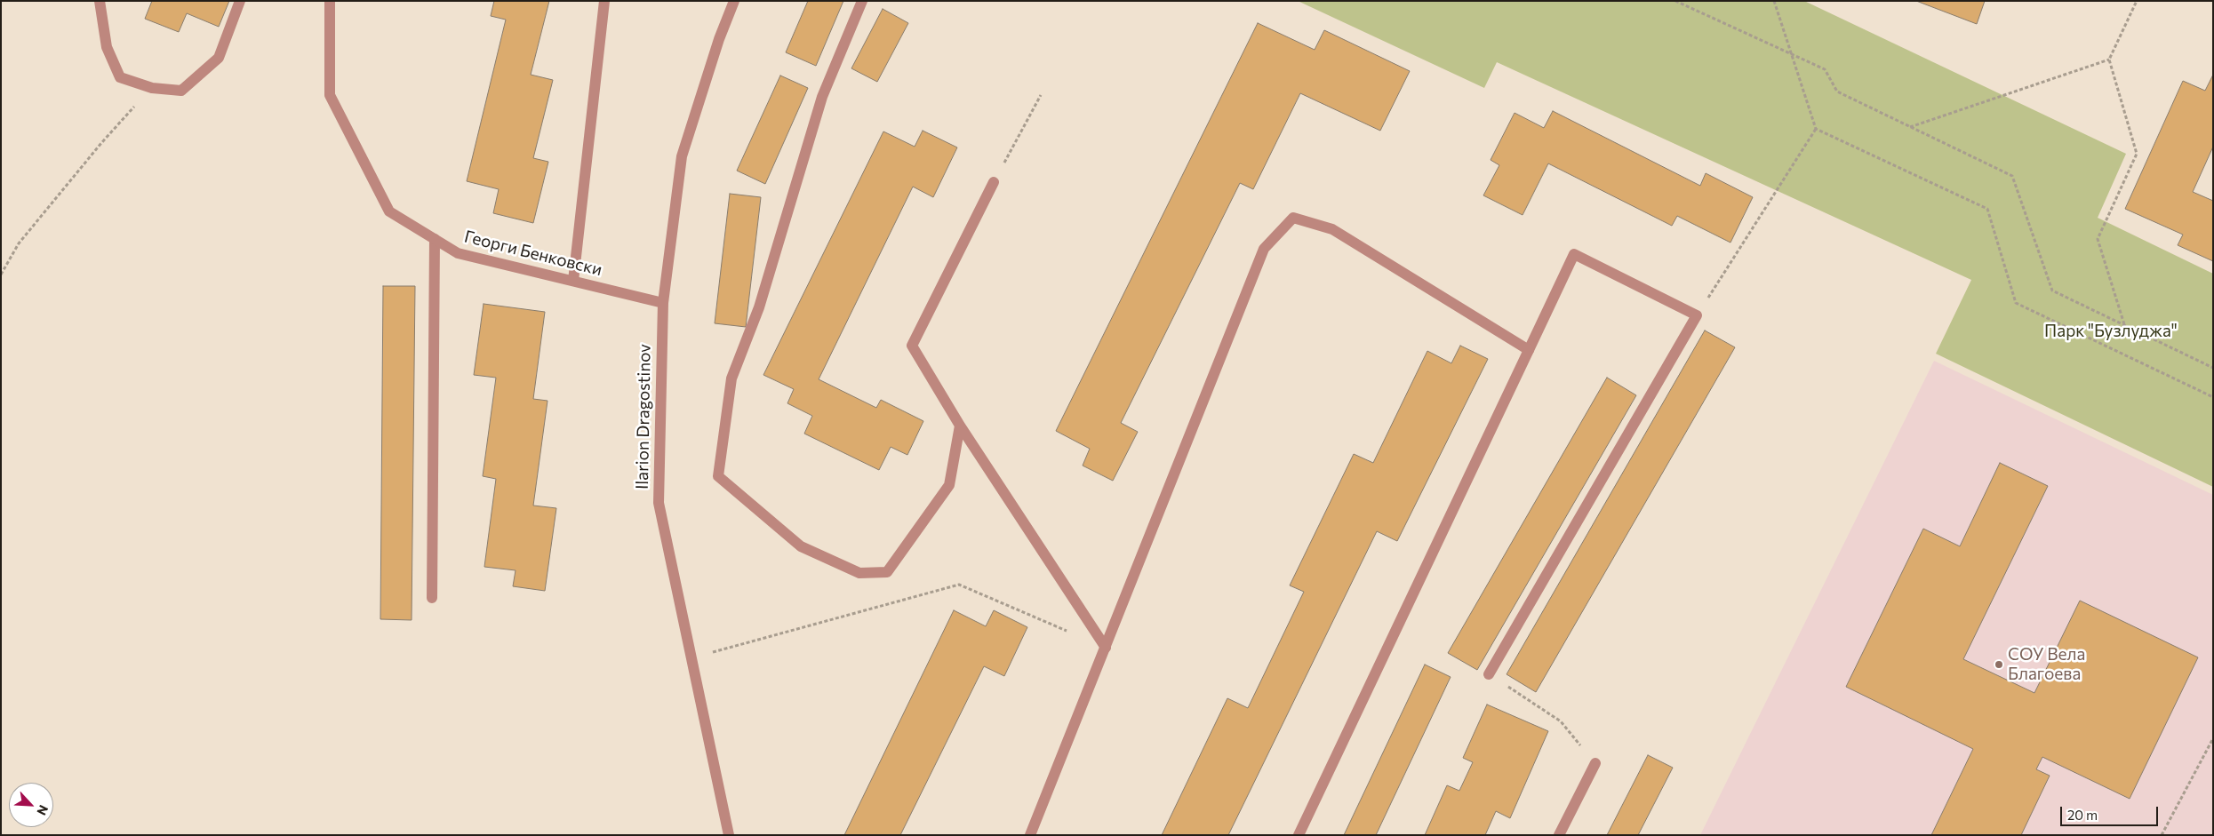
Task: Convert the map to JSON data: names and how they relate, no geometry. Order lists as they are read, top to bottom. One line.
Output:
{"streets":{"street":["Георги Бенковски","Ilarion Dragostinov"]},"crossings":[["Георги Бенковски","Ilarion Dragostinov"]],"parks":["Парк \"Бузлуджа\""],"places":["СОУ Вела Благоева"],"scale_bar":"20 m","north":"bottom right"}
